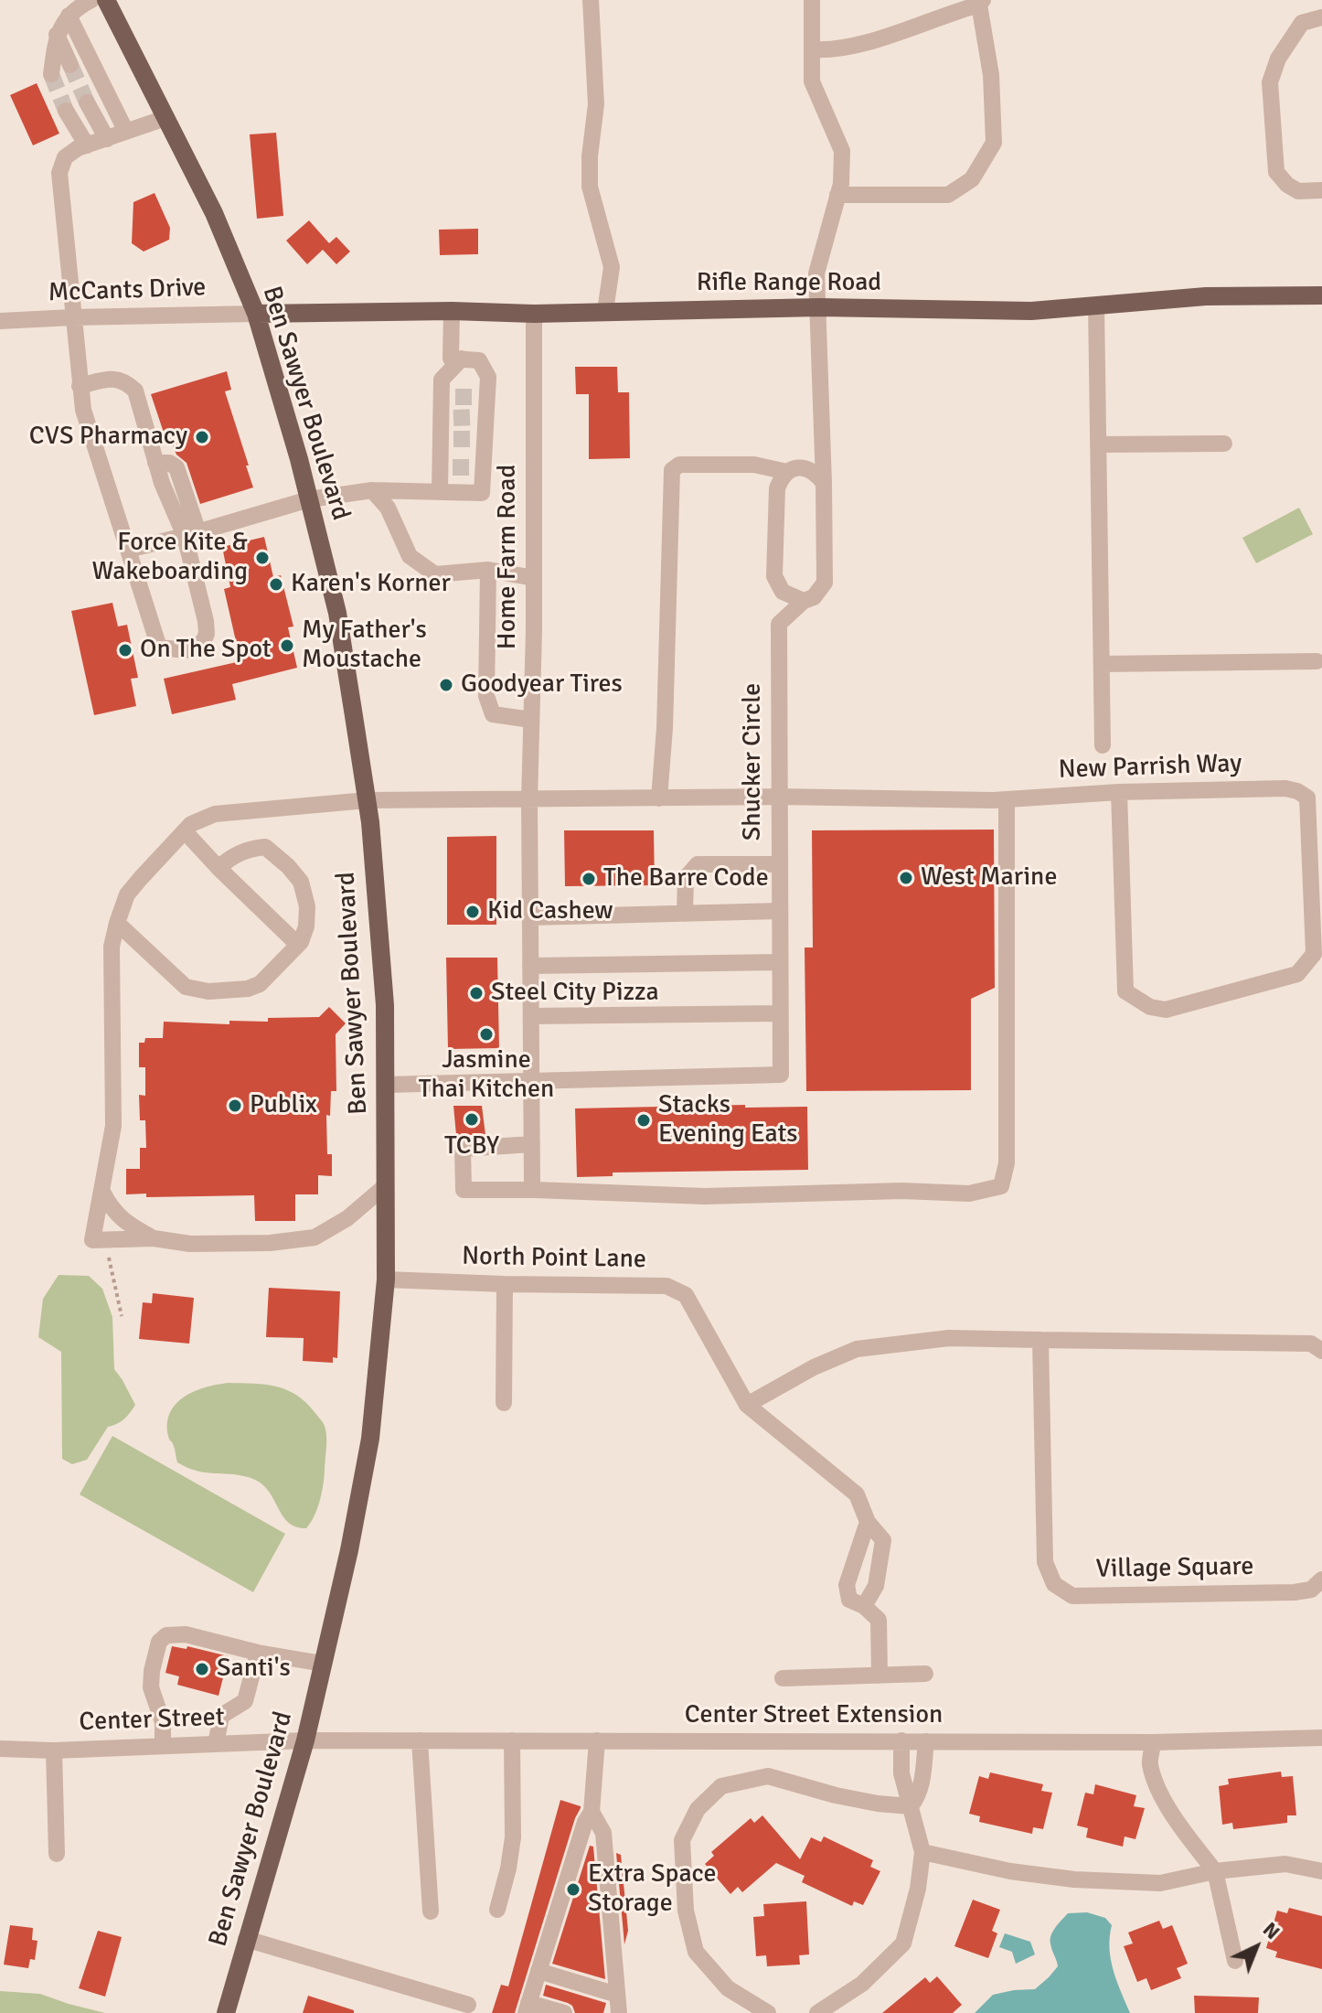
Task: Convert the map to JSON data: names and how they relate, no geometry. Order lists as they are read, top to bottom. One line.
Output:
{"streets":{"main road":["Rifle Range Road","Ben Sawyer Boulevard"],"street":["McCants Drive","Home Farm Road","Shucker Circle","New Parrish Way","North Point Lane","Village Square","Center Street Extension","Center Street"]},"crossings":[["Rifle Range Road","McCants Drive"],["Rifle Range Road","Ben Sawyer Boulevard"],["Rifle Range Road","Home Farm Road"],["McCants Drive","Ben Sawyer Boulevard"],["Ben Sawyer Boulevard","New Parrish Way"],["Ben Sawyer Boulevard","North Point Lane"],["Ben Sawyer Boulevard","Center Street Extension"],["Ben Sawyer Boulevard","Center Street"],["Home Farm Road","Shucker Circle"],["Home Farm Road","New Parrish Way"],["Shucker Circle","New Parrish Way"],["Center Street Extension","Center Street"]],"places":["CVS Pharmacy","Force Kite & Wakeboarding","Karen's Korner","My Father's Moustache","On The Spot","Goodyear Tires","West Marine","The Barre Code","Kid Cashew","Steel City Pizza","Jasmine Thai Kitchen","Publix","TCBY","Stacks Evening Eats","Santi's","Extra Space Storage"],"north":"top right"}
